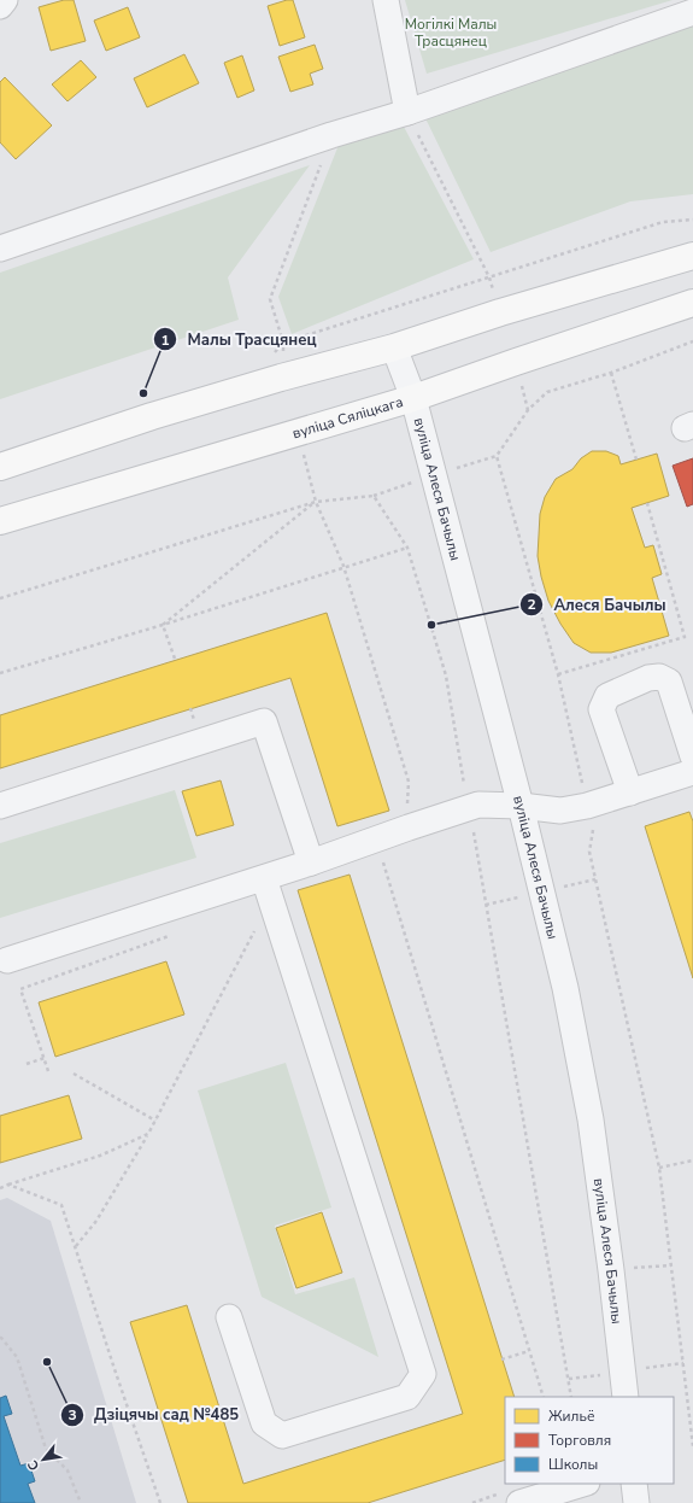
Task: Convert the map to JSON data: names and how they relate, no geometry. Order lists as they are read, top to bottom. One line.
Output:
{"streets":{"main road":["вуліца Сяліцкага"],"street":["вуліца Алеся Бачылы"]},"crossings":[["вуліца Сяліцкага","вуліца Алеся Бачылы"]],"parks":["Могілкі Малы Трасцянец"],"places":["Малы Трасцянец","Алеся Бачылы","Дзіцячы сад №485"],"legend":["Жильё","Торговля","Школы"],"north":"bottom left"}
